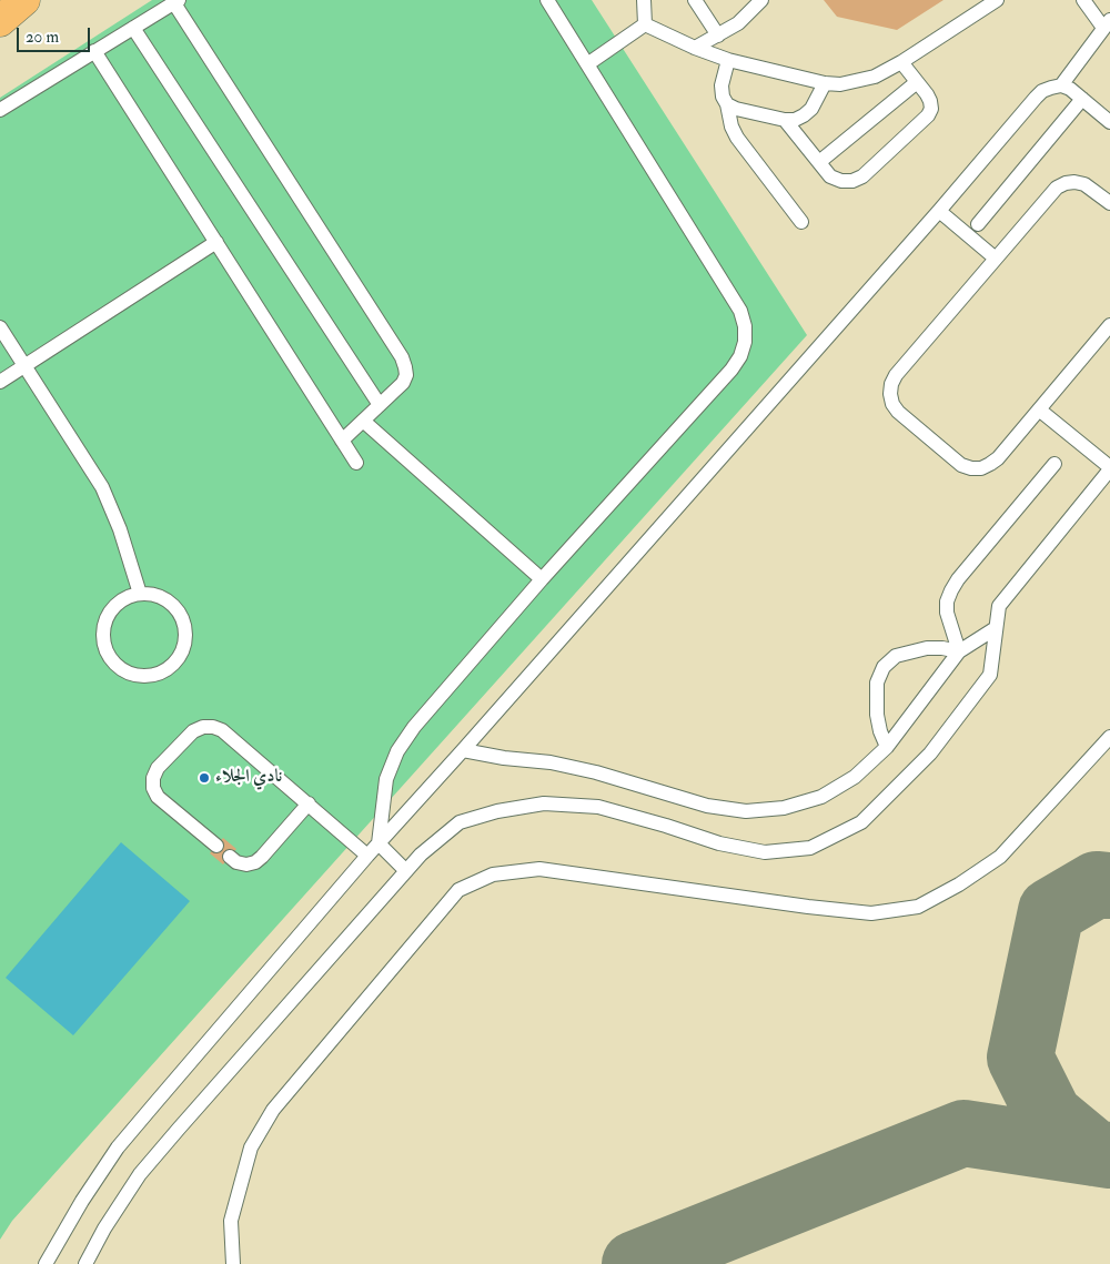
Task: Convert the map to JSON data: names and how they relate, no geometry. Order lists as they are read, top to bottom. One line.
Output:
{"places":["نادي الجلاء"],"scale_bar":"20 m"}
